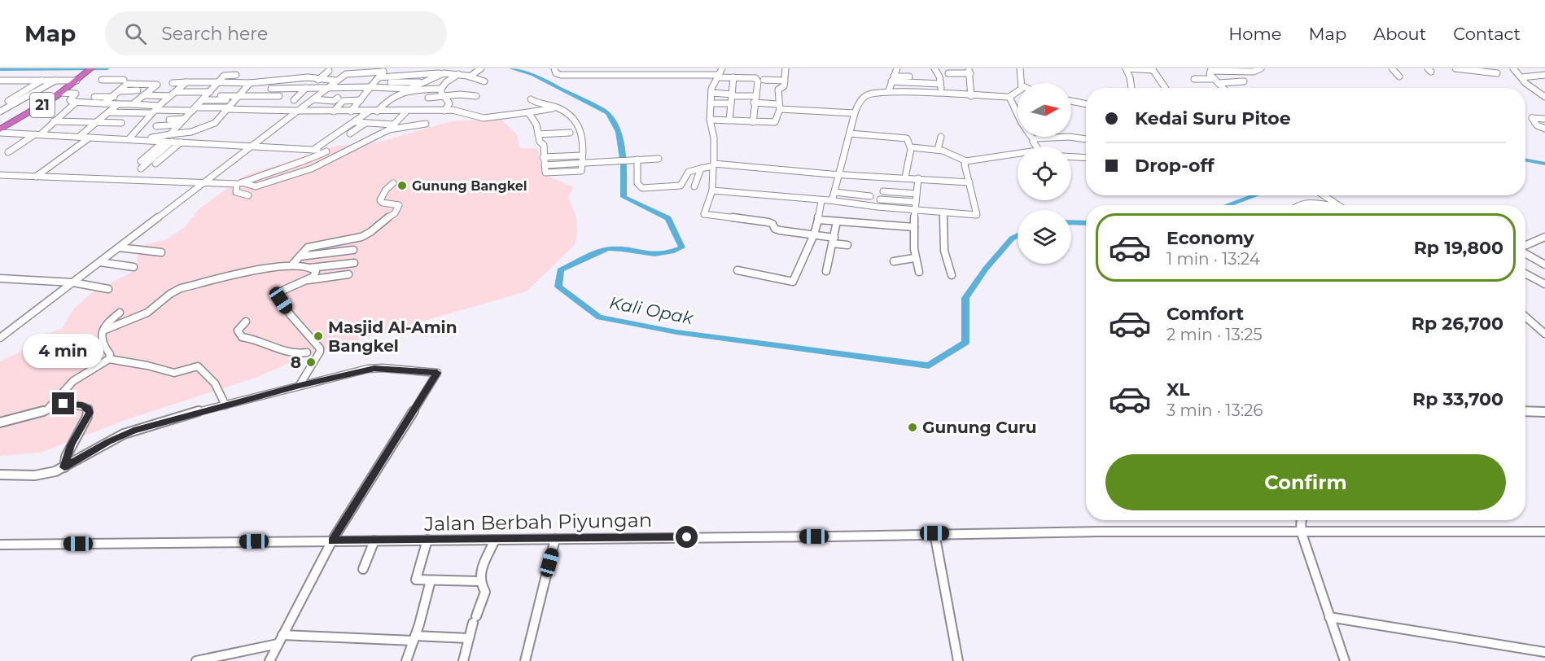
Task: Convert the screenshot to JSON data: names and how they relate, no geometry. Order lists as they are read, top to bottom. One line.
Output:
{"streets":{"highway":["21"],"street":["Jalan Berbah Piyungan"]},"water":["Kali Opak"],"places":["Gunung Bangkel","Masjid Al-Amin Bangkel","8","Gunung Curu"],"north":"right","page":{"header":"Map","search":"Search here","nav":["Home","Map","About","Contact"],"banner":["Kedai Suru Pitoe","Drop-off"],"list":[{"name":"Economy","note":"1 min · 13:24","value":"Rp 19,800"},{"name":"Comfort","note":"2 min · 13:25","value":"Rp 26,700"},{"name":"XL","note":"3 min · 13:26","value":"Rp 33,700"}],"bubble":"4 min","buttons":"Confirm"}}
